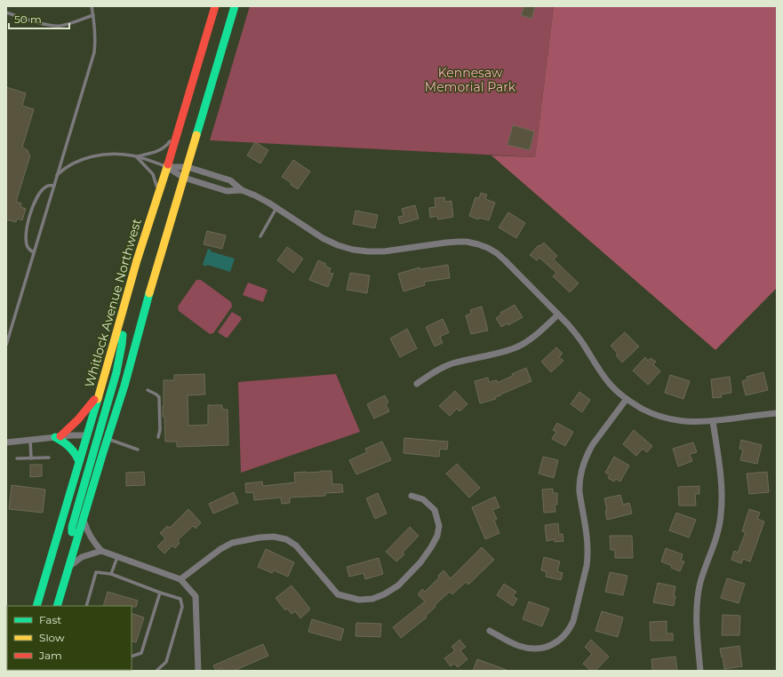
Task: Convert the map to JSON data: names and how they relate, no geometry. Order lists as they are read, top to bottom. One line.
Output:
{"streets":{"highway":["Whitlock Avenue Northwest"]},"parks":["Kennesaw Memorial Park"],"legend":["Fast","Slow","Jam"],"scale_bar":"50 m"}
